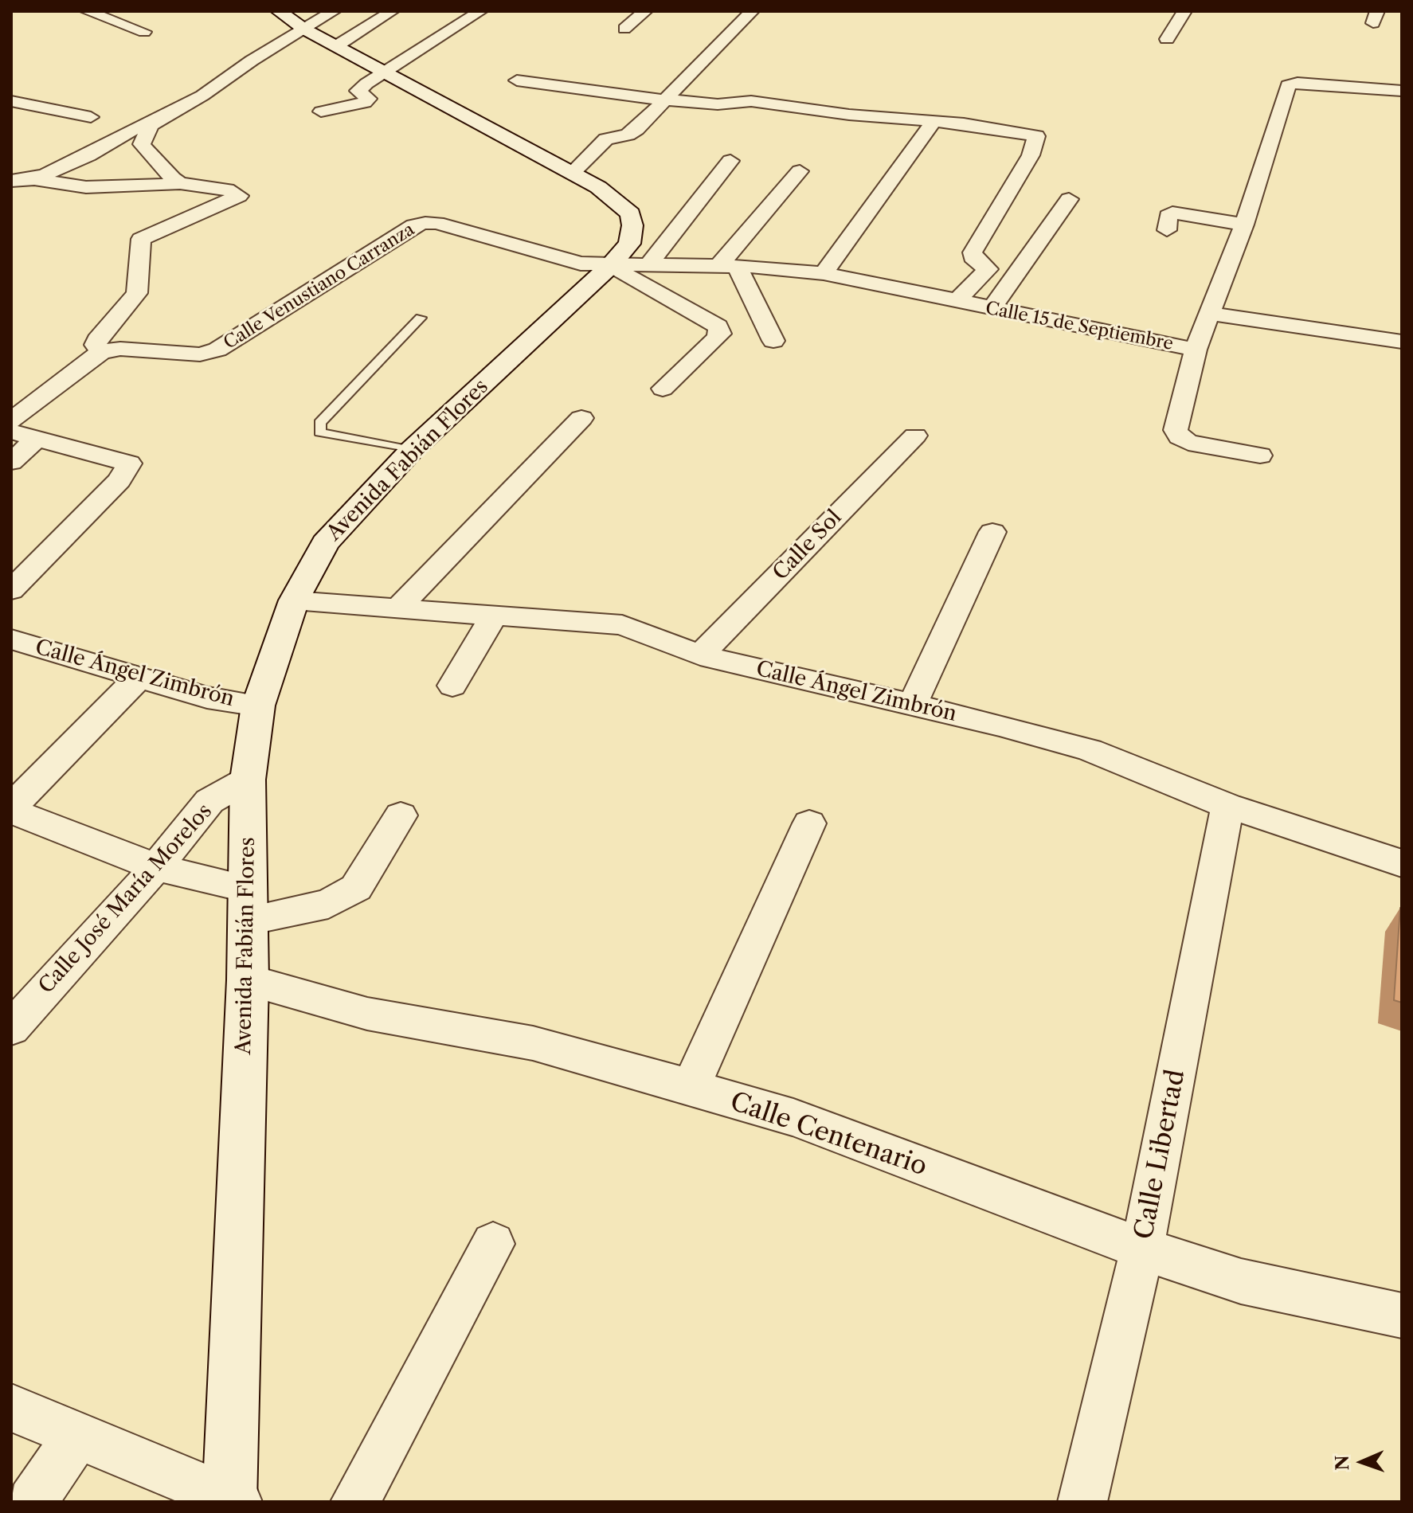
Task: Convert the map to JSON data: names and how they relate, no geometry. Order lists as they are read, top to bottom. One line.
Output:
{"streets":{"main road":["Avenida Fabián Flores"],"street":["Calle Venustiano Carranza","Calle 15 de Septiembre","Calle Sol","Calle Ángel Zimbrón","Calle José María Morelos","Calle Centenario","Calle Libertad"]},"crossings":[["Calle Venustiano Carranza","Calle 15 de Septiembre"],["Calle Venustiano Carranza","Avenida Fabián Flores"],["Calle 15 de Septiembre","Avenida Fabián Flores"],["Avenida Fabián Flores","Calle Ángel Zimbrón"],["Avenida Fabián Flores","Calle José María Morelos"],["Avenida Fabián Flores","Calle Centenario"],["Calle Sol","Calle Ángel Zimbrón"],["Calle Ángel Zimbrón","Calle Libertad"],["Calle Centenario","Calle Libertad"]],"north":"left"}
